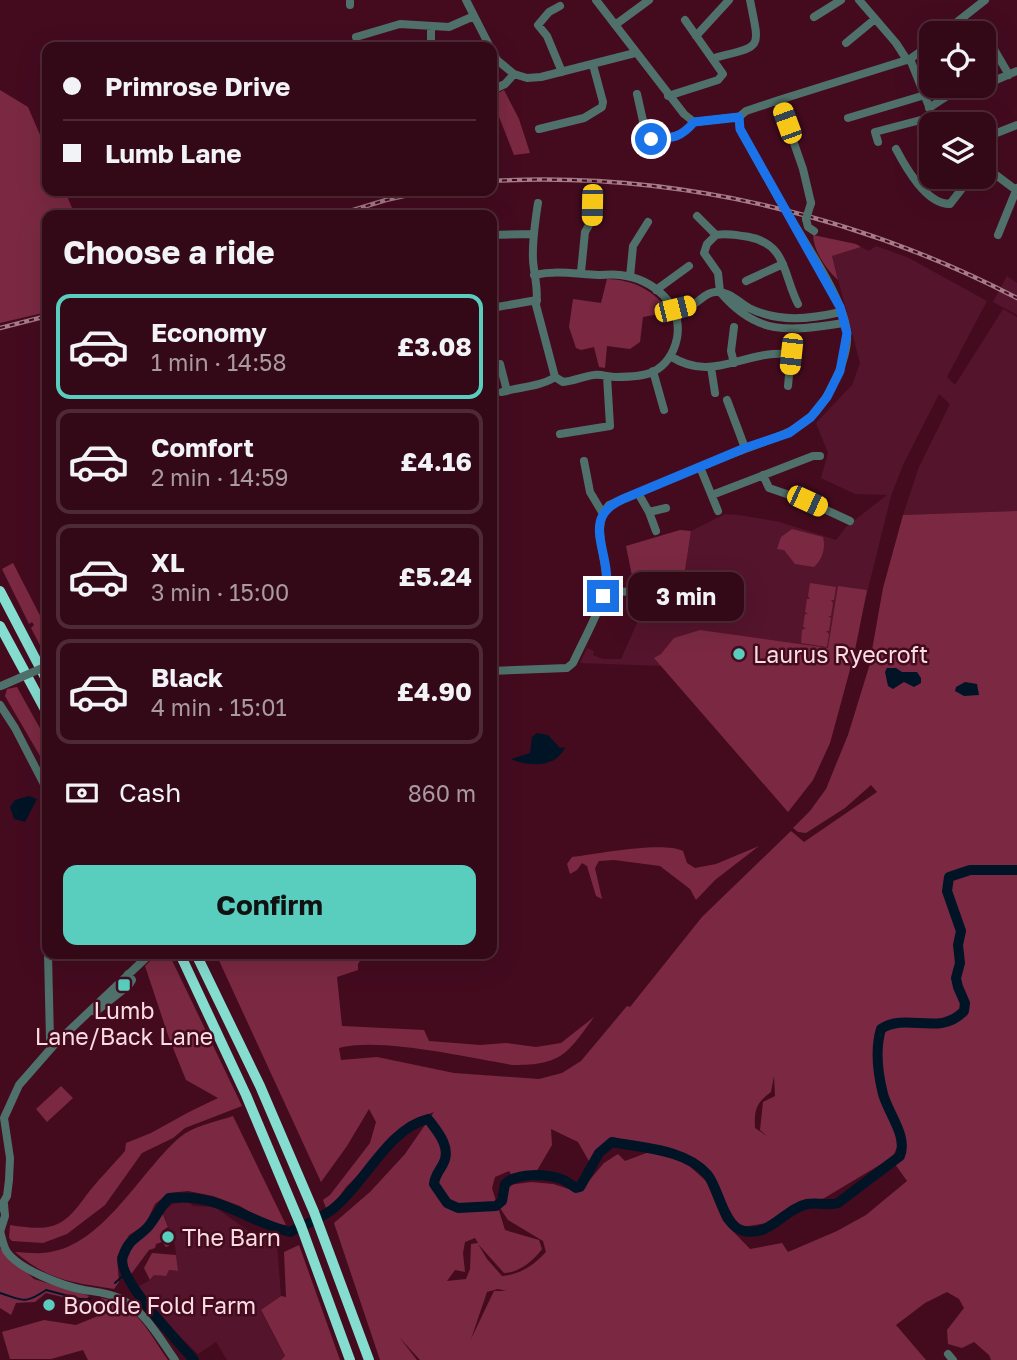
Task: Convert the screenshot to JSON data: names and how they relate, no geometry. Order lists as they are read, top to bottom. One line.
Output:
{"places":{"other":["Laurus Ryecroft","The Barn","Boodle Fold Farm"],"transit":["Lumb Lane/Back Lane"]},"page":{"banner":["Primrose Drive","Lumb Lane"],"heading":"Choose a ride","list":[{"name":"Economy","note":"1 min · 14:58","value":"£3.08"},{"name":"Comfort","note":"2 min · 14:59","value":"£4.16"},{"name":"XL","note":"3 min · 15:00","value":"£5.24"},{"name":"Black","note":"4 min · 15:01","value":"£4.90"}],"bubble":"3 min","pay":["Cash","860 m"],"buttons":"Confirm"}}
